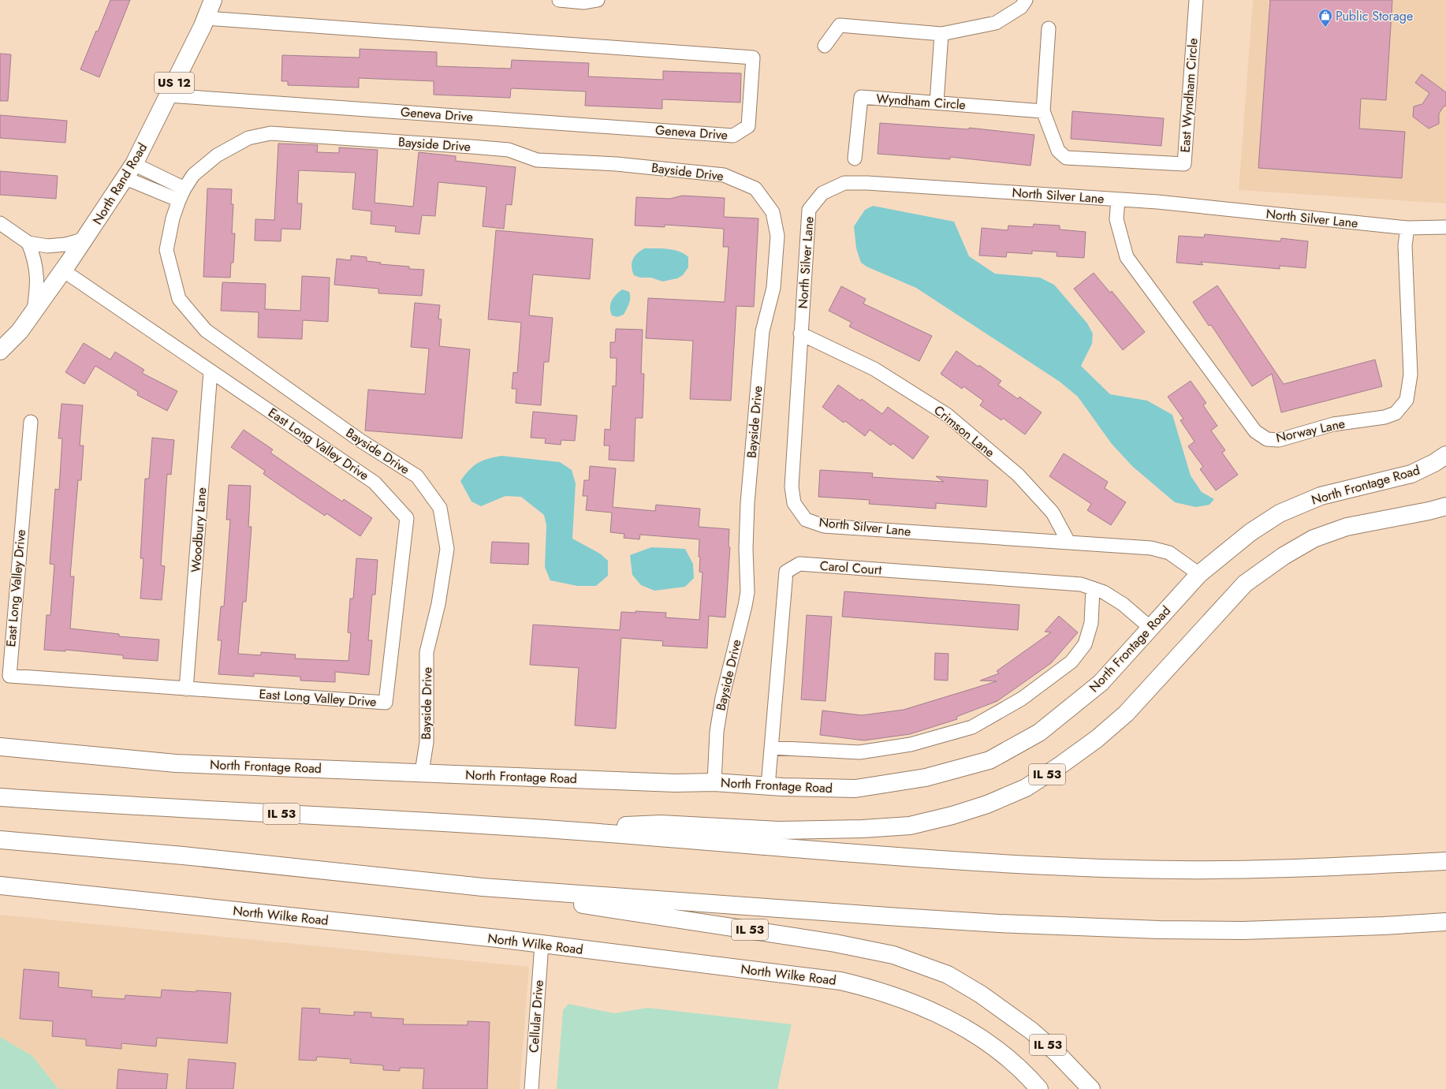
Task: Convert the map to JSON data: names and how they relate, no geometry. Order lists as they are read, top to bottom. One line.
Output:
{"streets":{"main road":["US 12","North Rand Road","North Frontage Road","IL 53","North Wilke Road"],"street":["East Wyndham Circle","Wyndham Circle","Geneva Drive","Bayside Drive","North Silver Lane","Norway Lane","Crimson Lane","East Long Valley Drive","Woodbury Lane","Carol Court","Cellular Drive"]},"crossings":[["East Wyndham Circle","Wyndham Circle"],["Geneva Drive","North Rand Road"],["Bayside Drive","North Frontage Road"],["North Rand Road","East Long Valley Drive"],["North Silver Lane","Norway Lane"],["North Silver Lane","Crimson Lane"],["North Silver Lane","North Frontage Road"],["East Long Valley Drive","Woodbury Lane"],["North Frontage Road","Carol Court"],["North Wilke Road","Cellular Drive"]],"places":{"shop":["Public Storage"]}}
